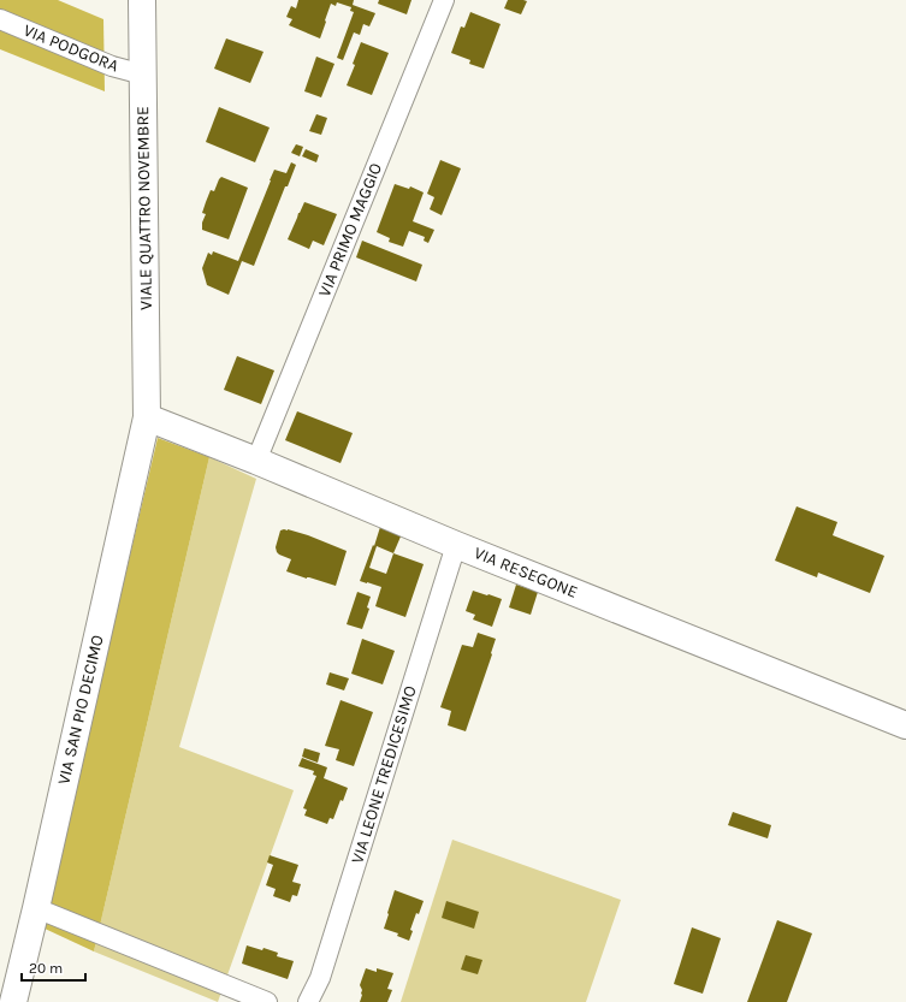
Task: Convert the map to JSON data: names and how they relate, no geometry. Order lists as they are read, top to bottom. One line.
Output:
{"streets":{"street":["VIA PODGORA","VIALE QUATTRO NOVEMBRE","VIA PRIMO MAGGIO","VIA RESEGONE","VIA SAN PIO DECIMO","VIA LEONE TREDICESIMO"]},"crossings":[["VIA PODGORA","VIALE QUATTRO NOVEMBRE"],["VIALE QUATTRO NOVEMBRE","VIA RESEGONE"],["VIALE QUATTRO NOVEMBRE","VIA SAN PIO DECIMO"],["VIA PRIMO MAGGIO","VIA RESEGONE"],["VIA RESEGONE","VIA SAN PIO DECIMO"],["VIA RESEGONE","VIA LEONE TREDICESIMO"]],"scale_bar":"20 m"}
